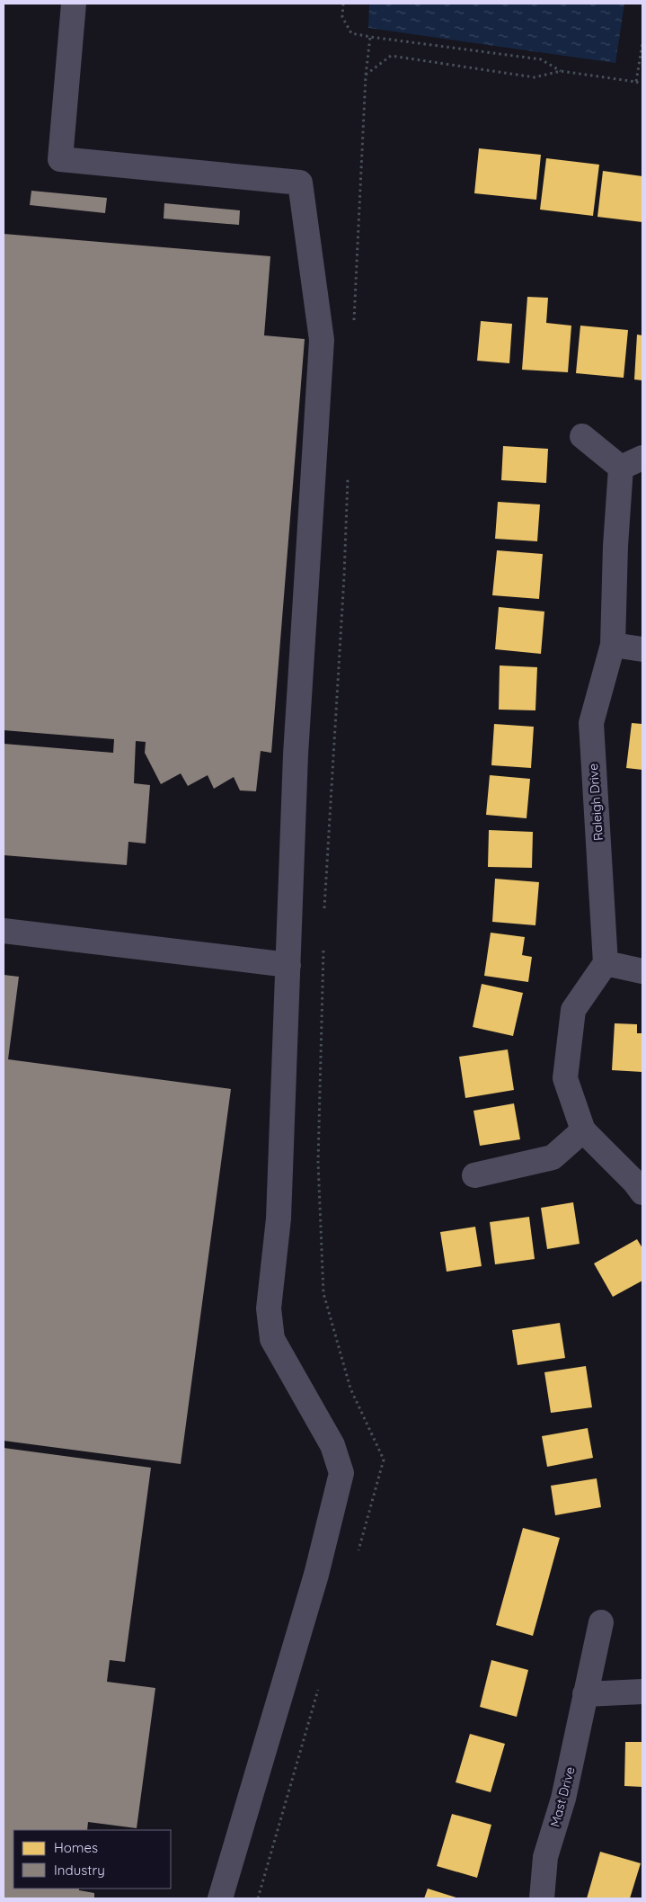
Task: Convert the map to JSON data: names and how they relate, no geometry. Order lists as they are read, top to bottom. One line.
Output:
{"streets":{"street":["Raleigh Drive","Mast Drive"]},"legend":["Homes","Industry"]}
